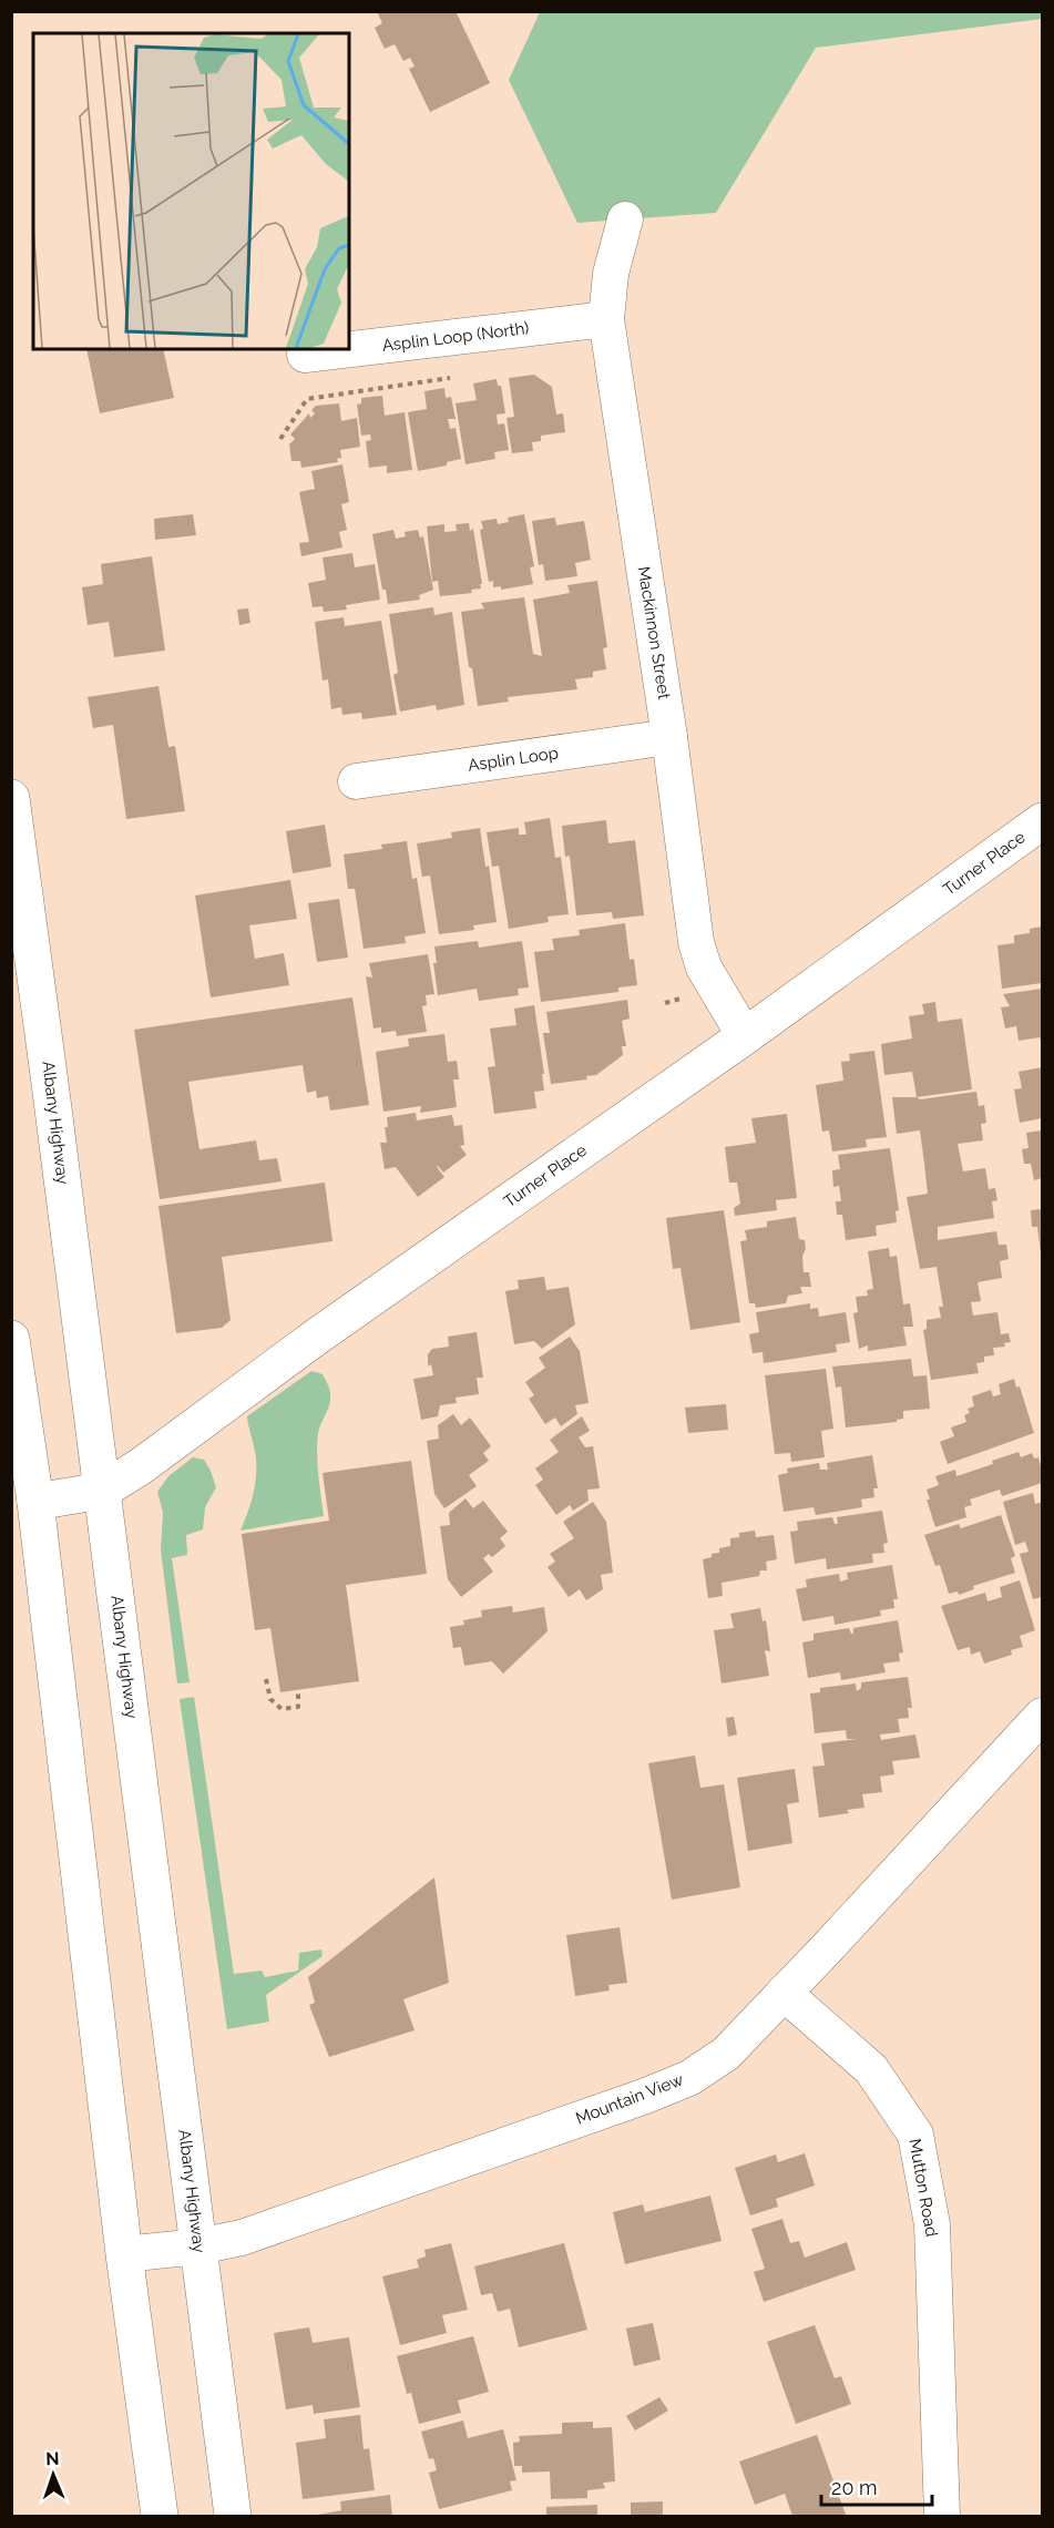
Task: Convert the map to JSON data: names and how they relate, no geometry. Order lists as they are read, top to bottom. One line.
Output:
{"streets":{"main road":["Turner Place","Albany Highway"],"street":["Asplin Loop (North)","Mackinnon Street","Asplin Loop","Mountain View","Mutton Road"]},"crossings":[["Asplin Loop (North)","Mackinnon Street"],["Mackinnon Street","Asplin Loop"],["Mackinnon Street","Turner Place"],["Turner Place","Albany Highway"],["Albany Highway","Mountain View"],["Mountain View","Mutton Road"]],"scale_bar":"20 m","north":"top"}
